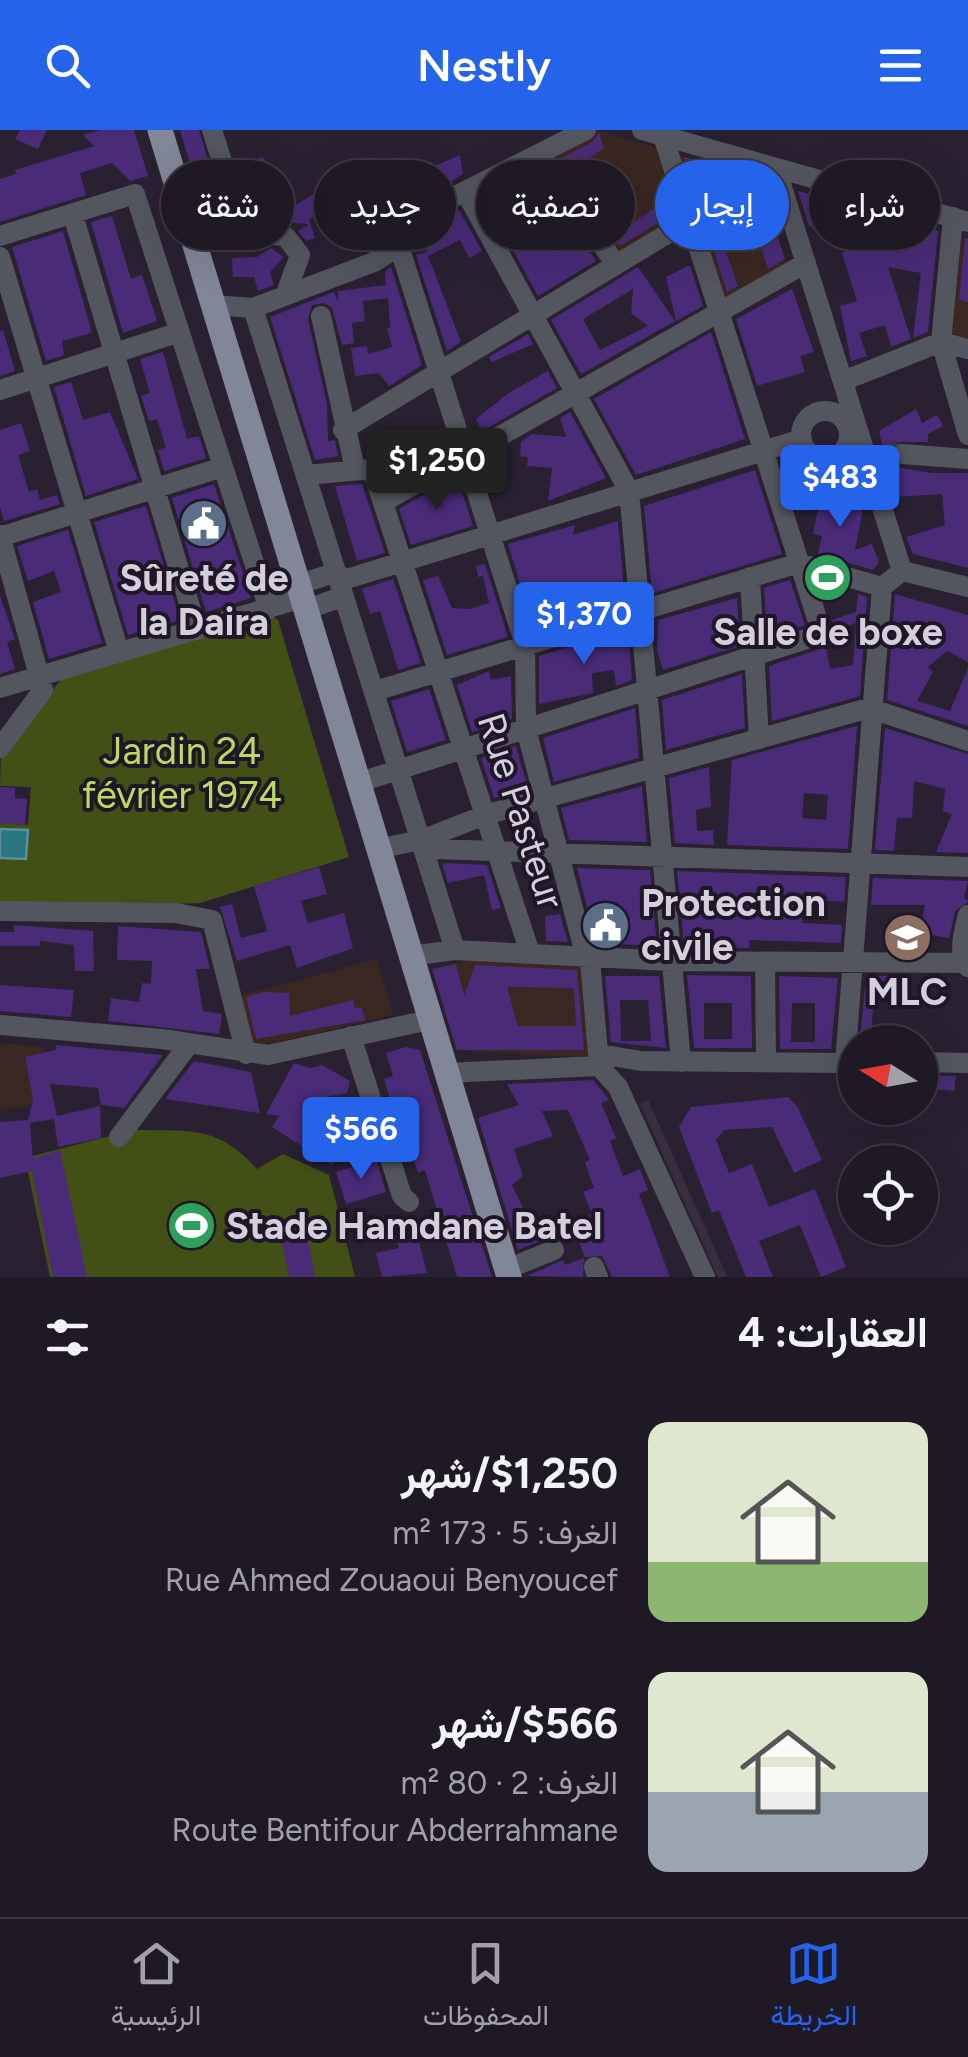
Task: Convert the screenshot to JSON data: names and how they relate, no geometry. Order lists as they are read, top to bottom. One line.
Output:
{"streets":{"street":["Rue Pasteur"]},"parks":["Jardin 24 février 1974"],"places":{"public building":["Sûreté de la Daira","Protection civile"],"sports":["Salle de boxe","Stade Hamdane Batel"],"school or university":["MLC"]},"north":"left","page":{"header":"Nestly","chip":["شراء","إيجار","تصفية","جديد","شقة"],"price":["$1,250","$483","$1,370","$566"],"heading":"العقارات: 4","list":[{"name":"$1,250/شهر","note":"الغرف: 5 · 173 m² · Rue Ahmed Zouaoui Benyoucef"},{"name":"$566/شهر","note":"الغرف: 2 · 80 m² · Route Bentifour Abderrahmane"}],"tabs":["الخريطة","المحفوظات","الرئيسية"]}}
